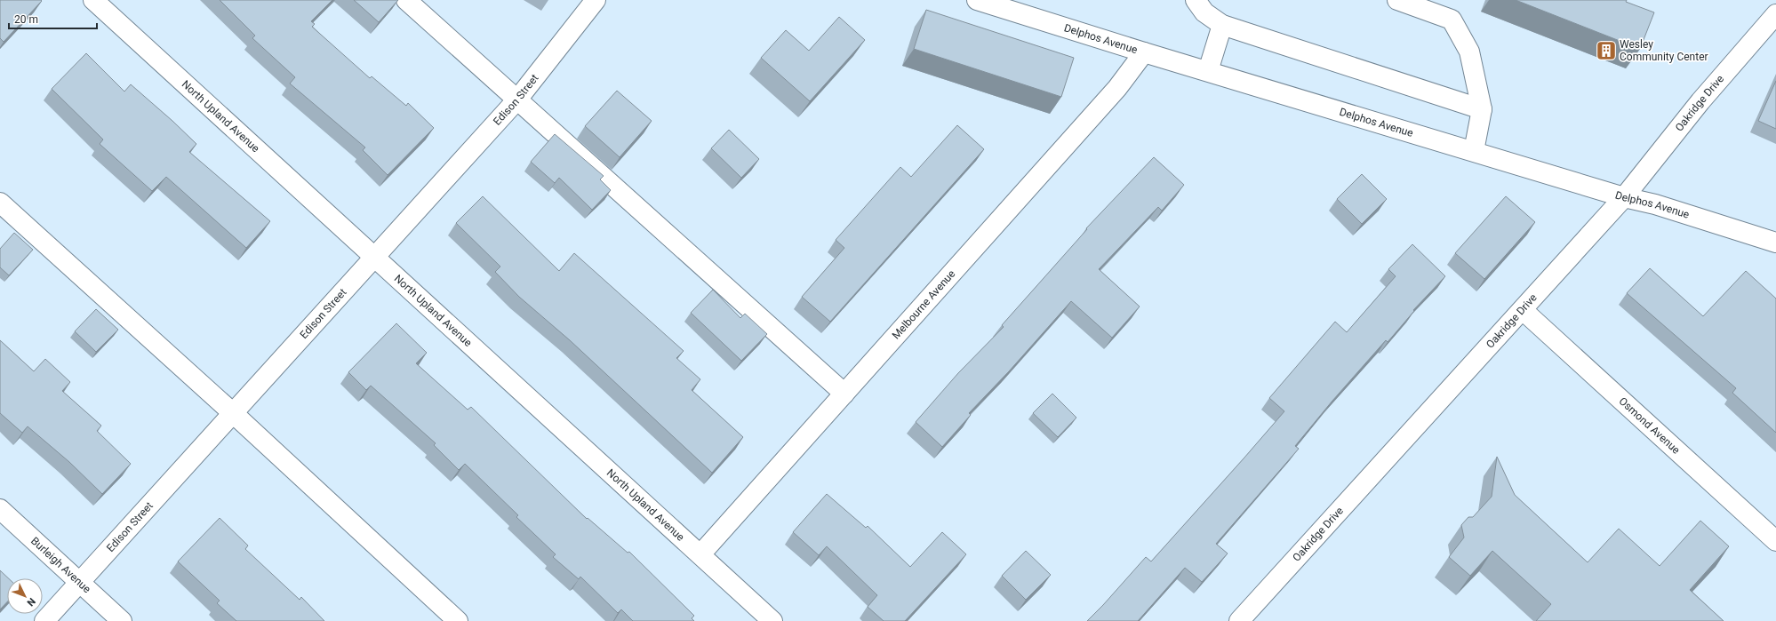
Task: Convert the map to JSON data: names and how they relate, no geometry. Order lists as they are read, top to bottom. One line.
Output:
{"streets":{"street":["Delphos Avenue","Edison Street","Oakridge Drive","North Upland Avenue","Melbourne Avenue","Osmond Avenue","Burleigh Avenue"]},"crossings":[["Delphos Avenue","Oakridge Drive"],["Delphos Avenue","Melbourne Avenue"],["Edison Street","North Upland Avenue"],["Edison Street","Burleigh Avenue"],["Oakridge Drive","Osmond Avenue"],["North Upland Avenue","Melbourne Avenue"]],"places":{"building":["Wesley Community Center"]},"scale_bar":"20 m","north":"bottom right"}
